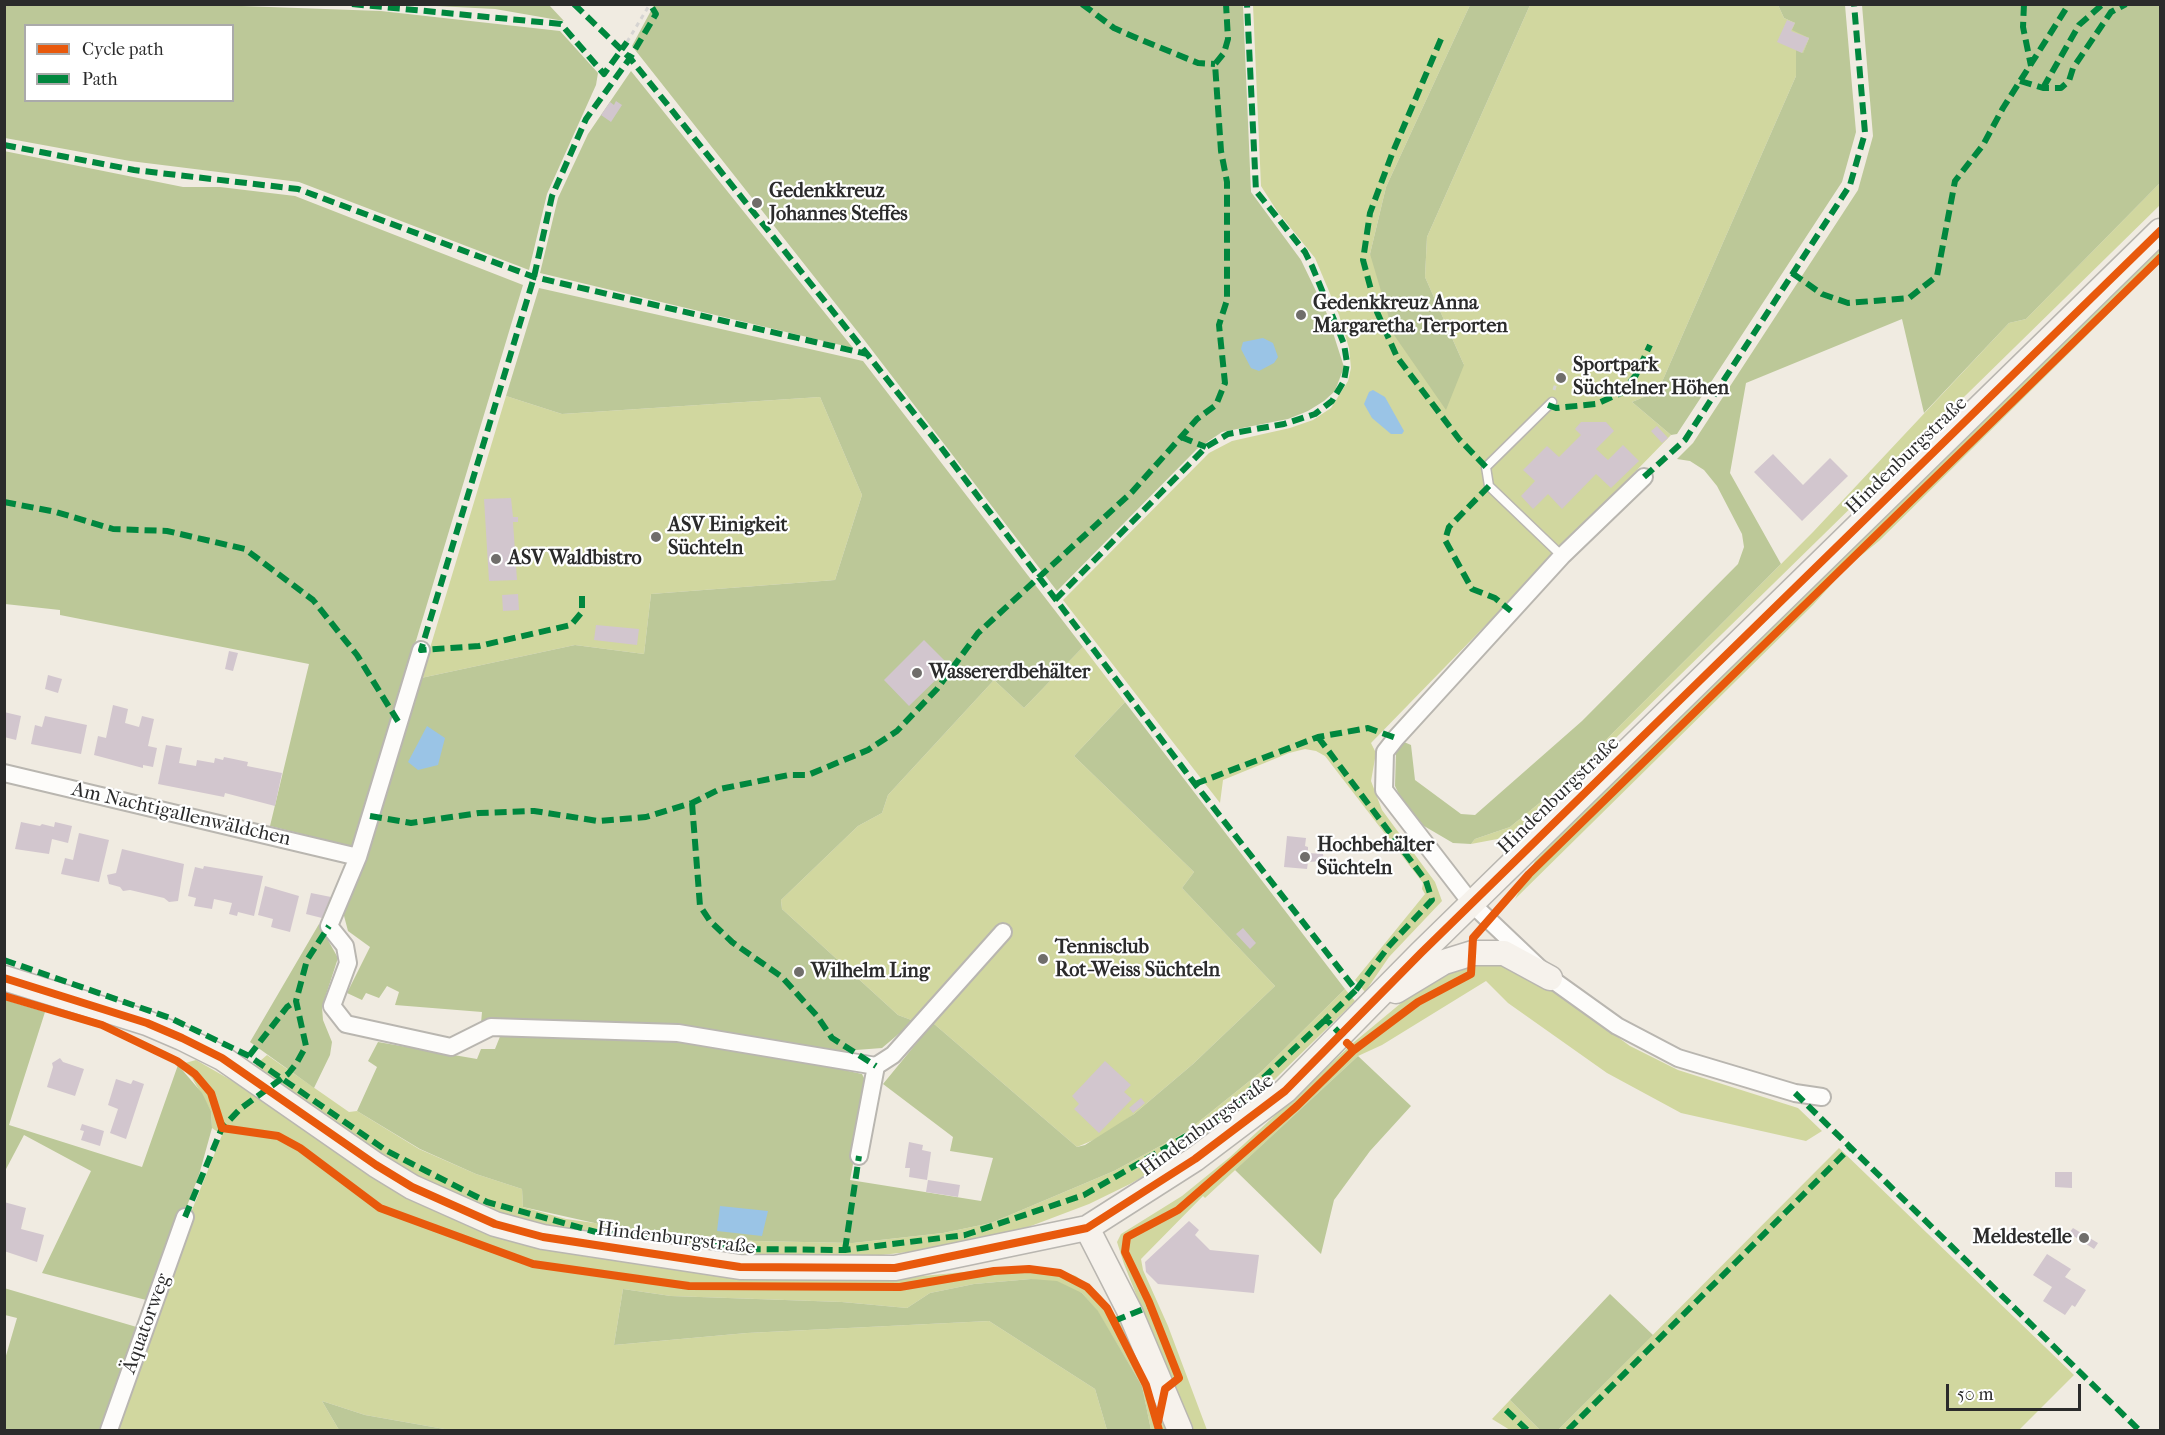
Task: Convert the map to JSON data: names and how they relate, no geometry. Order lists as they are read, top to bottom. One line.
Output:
{"streets":{"main road":["Hindenburgstraße"],"street":["Am Nachtigallenwäldchen","Äquatorweg"]},"places":["Gedenkkreuz Johannes Steffes","Gedenkkreuz Anna Margaretha Terporten","Sportpark Süchtelner Höhen","ASV Einigkeit Süchteln","ASV Waldbistro","Wassererdbehälter","Hochbehälter Süchteln","Tennisclub Rot-Weiss Süchteln","Wilhelm Ling","Meldestelle"],"legend":["Cycle path","Path"],"scale_bar":"50 m"}
